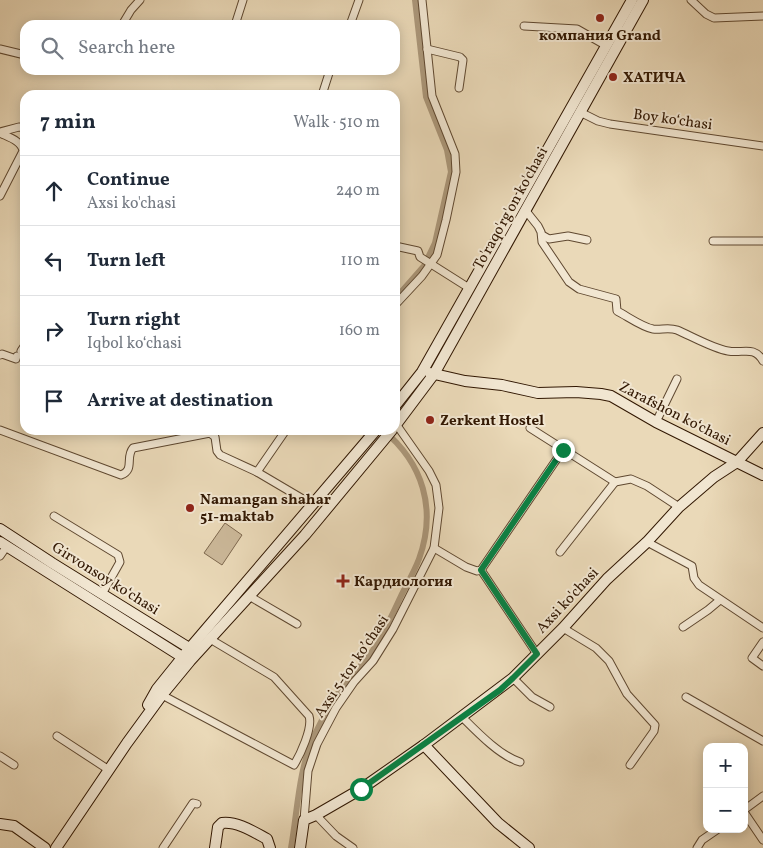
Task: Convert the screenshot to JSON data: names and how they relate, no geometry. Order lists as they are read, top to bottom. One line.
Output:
{"streets":{"main road":["To'raqo'rg'on ko'chasi","Zarafshon koʻchasi","Girvonsoy koʻchasi","Axsi ko'chasi"],"street":["Boy koʻchasi","Аxsi 5-tor koʼchasi"]},"crossings":[["Boy koʻchasi","To'raqo'rg'on ko'chasi"],["To'raqo'rg'on ko'chasi","Zarafshon koʻchasi"],["To'raqo'rg'on ko'chasi","Girvonsoy koʻchasi"],["Zarafshon koʻchasi","Axsi ko'chasi"],["Axsi ko'chasi","Аxsi 5-tor koʼchasi"]],"places":{"other":["компания Grand","ХАТИЧА","Zerkent Hostel","Namangan shahar 51-maktab"],"health":["Кардиология"]},"page":{"search":"Search here","heading":["7 min","Walk · 510 m"],"list":[["Continue","Axsi ko'chasi","240 m"],["Turn left","110 m"],["Turn right","Iqbol koʻchasi","160 m"],"Arrive at destination"],"map_buttons":["+","−"]}}
